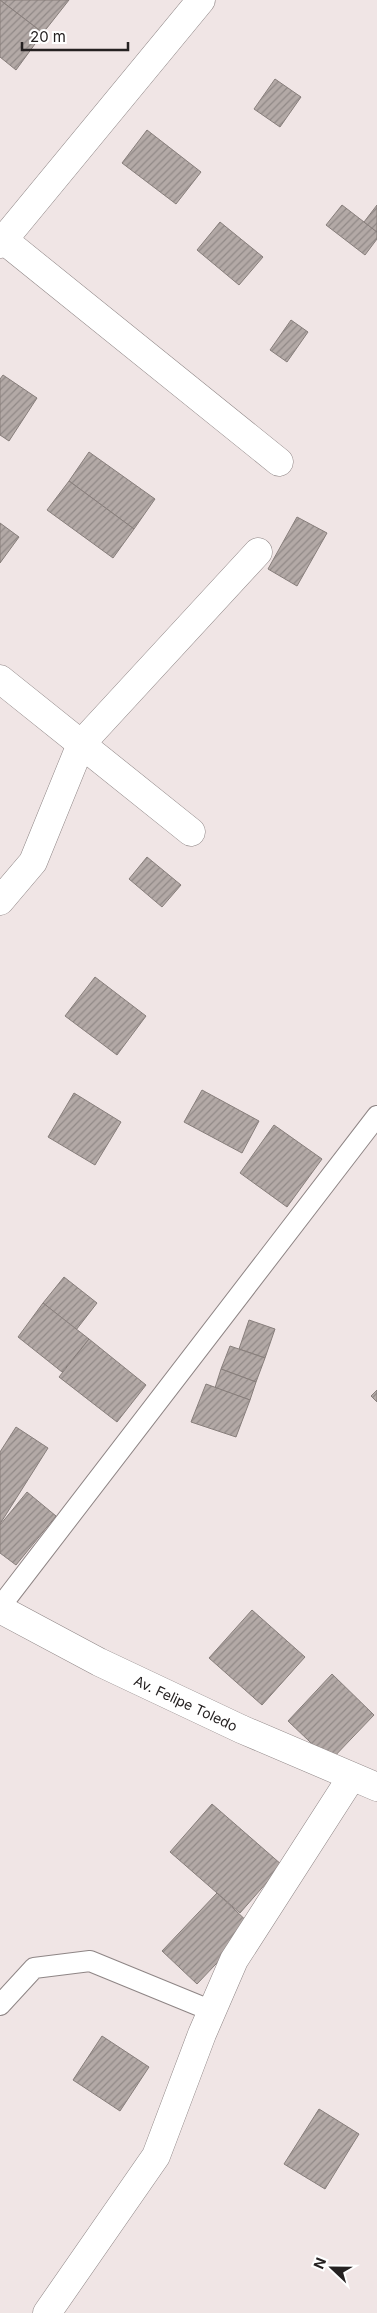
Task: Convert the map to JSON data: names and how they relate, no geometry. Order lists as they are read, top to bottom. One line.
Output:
{"streets":{"street":["Av. Felipe Toledo"]},"scale_bar":"20 m","north":"left"}
